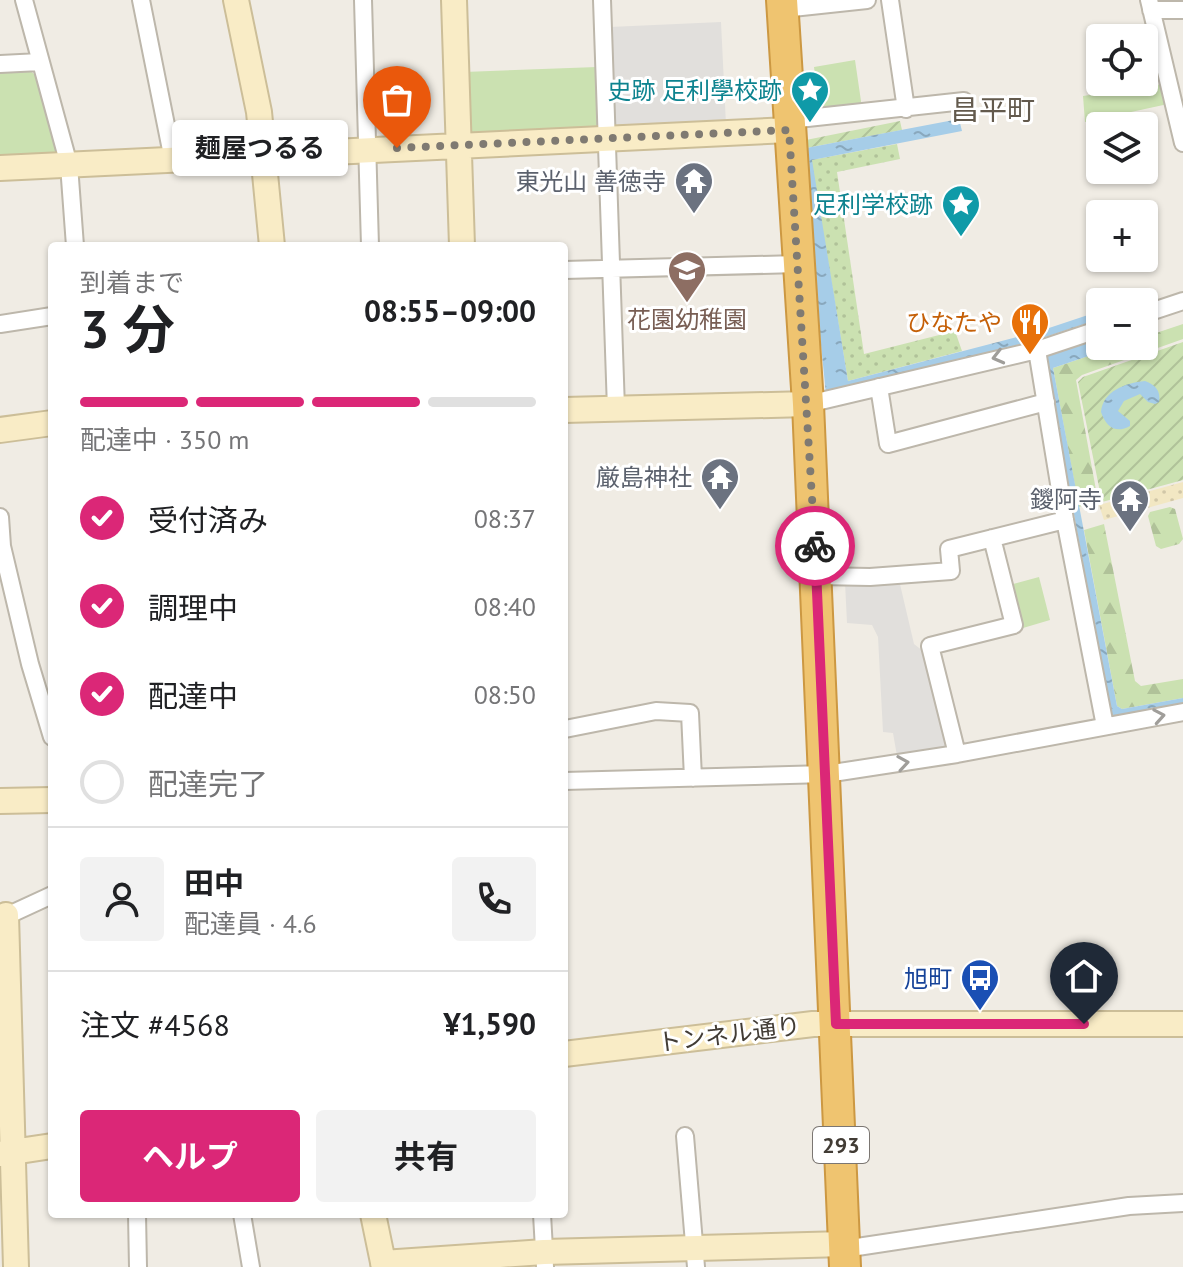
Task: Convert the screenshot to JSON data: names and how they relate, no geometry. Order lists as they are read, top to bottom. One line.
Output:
{"streets":{"highway":["293"],"street":["トンネル通り"]},"crossings":[["トンネル通り","293"]],"districts":["昌平町"],"places":{"place":["史跡 足利學校跡","足利学校跡"],"other":["麺屋つるる"],"temple":["東光山 善徳寺","厳島神社","鑁阿寺"],"school or university":["花園幼稚園"],"restaurant":["ひなたや"],"bus stop":["旭町"]},"page":{"map_buttons":["+","−"],"bubble":"麺屋つるる","heading":["3 分","到着まで","08:55–09:00"],"panel":["田中","配達員 · 4.6","注文 #4568","¥1,590"],"bar":"配達中 · 350 m","list":[["受付済み","08:37"],["調理中","08:40"],["配達中","08:50"],"配達完了"],"buttons":["ヘルプ","共有"]}}
